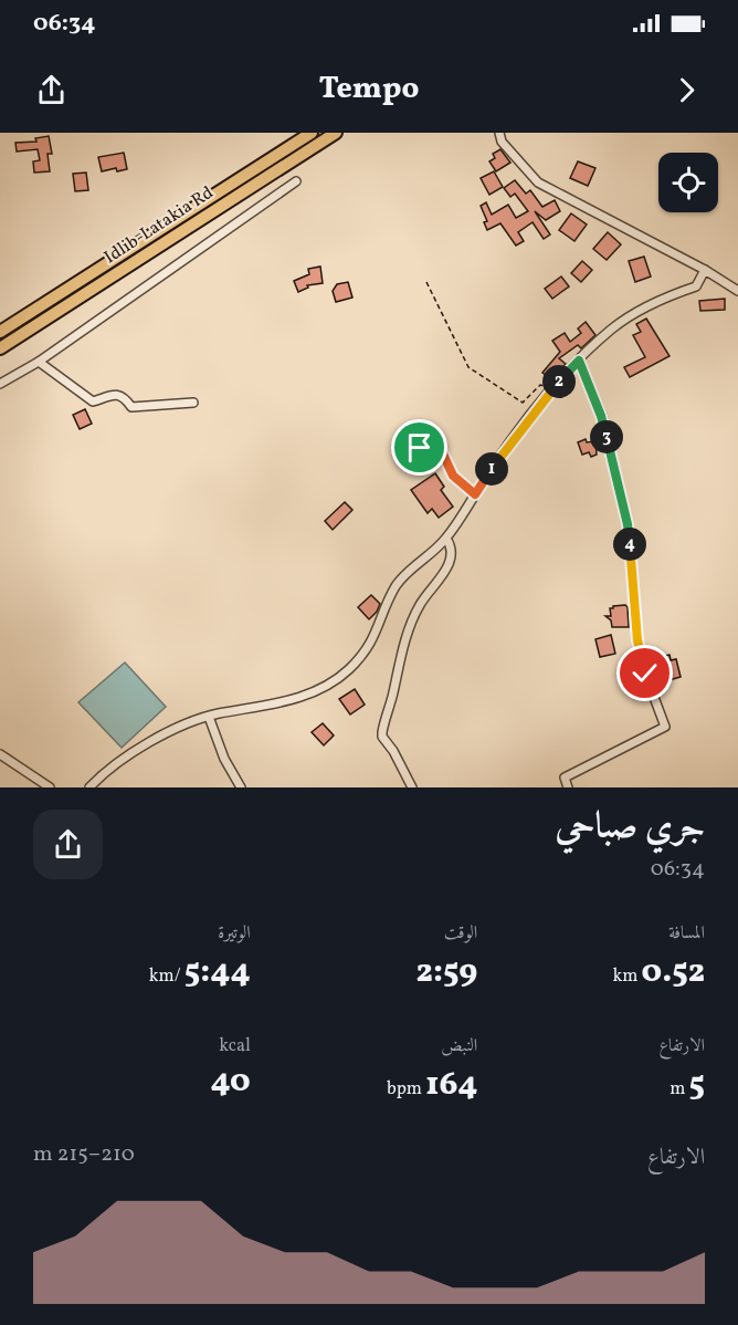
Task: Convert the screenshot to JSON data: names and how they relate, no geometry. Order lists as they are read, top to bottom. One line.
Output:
{"streets":{"highway":["Idlib-Latakia Rd"]},"page":{"status":"06:34","header":"Tempo","pins":["2","3","1","4"],"heading":["جري صباحي","06:34"],"stats":[["المسافة","0.52 km"],["الوقت","2:59"],["الوتيرة","5:44 /km"],["الارتفاع","5 m"],["النبض","164 bpm"],["kcal","40"]],"chart":["الارتفاع","210–215 m"]}}
